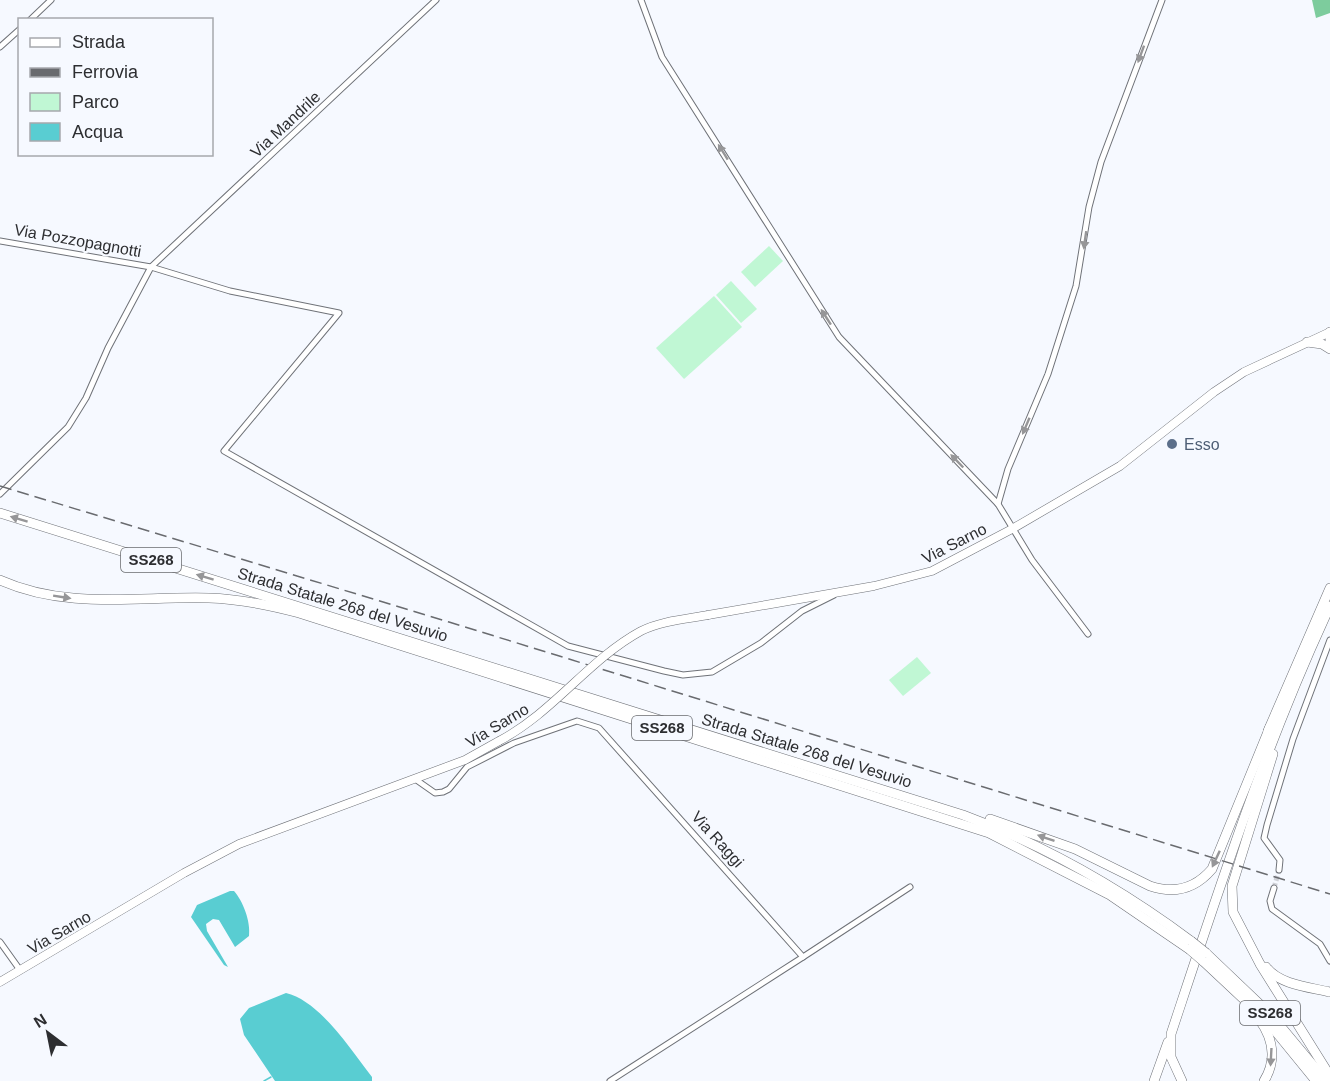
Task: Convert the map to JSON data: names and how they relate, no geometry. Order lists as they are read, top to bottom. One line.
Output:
{"streets":{"highway":["SS268","Strada Statale 268 del Vesuvio"],"street":["Via Mandrile","Via Pozzopagnotti","Via Sarno","Via Raggi"]},"crossings":[["Via Mandrile","Via Pozzopagnotti"],["Via Pozzopagnotti","Via Sarno"],["Via Sarno","Via Raggi"]],"places":["Esso"],"legend":["Strada","Ferrovia","Parco","Acqua"],"north":"top left"}
